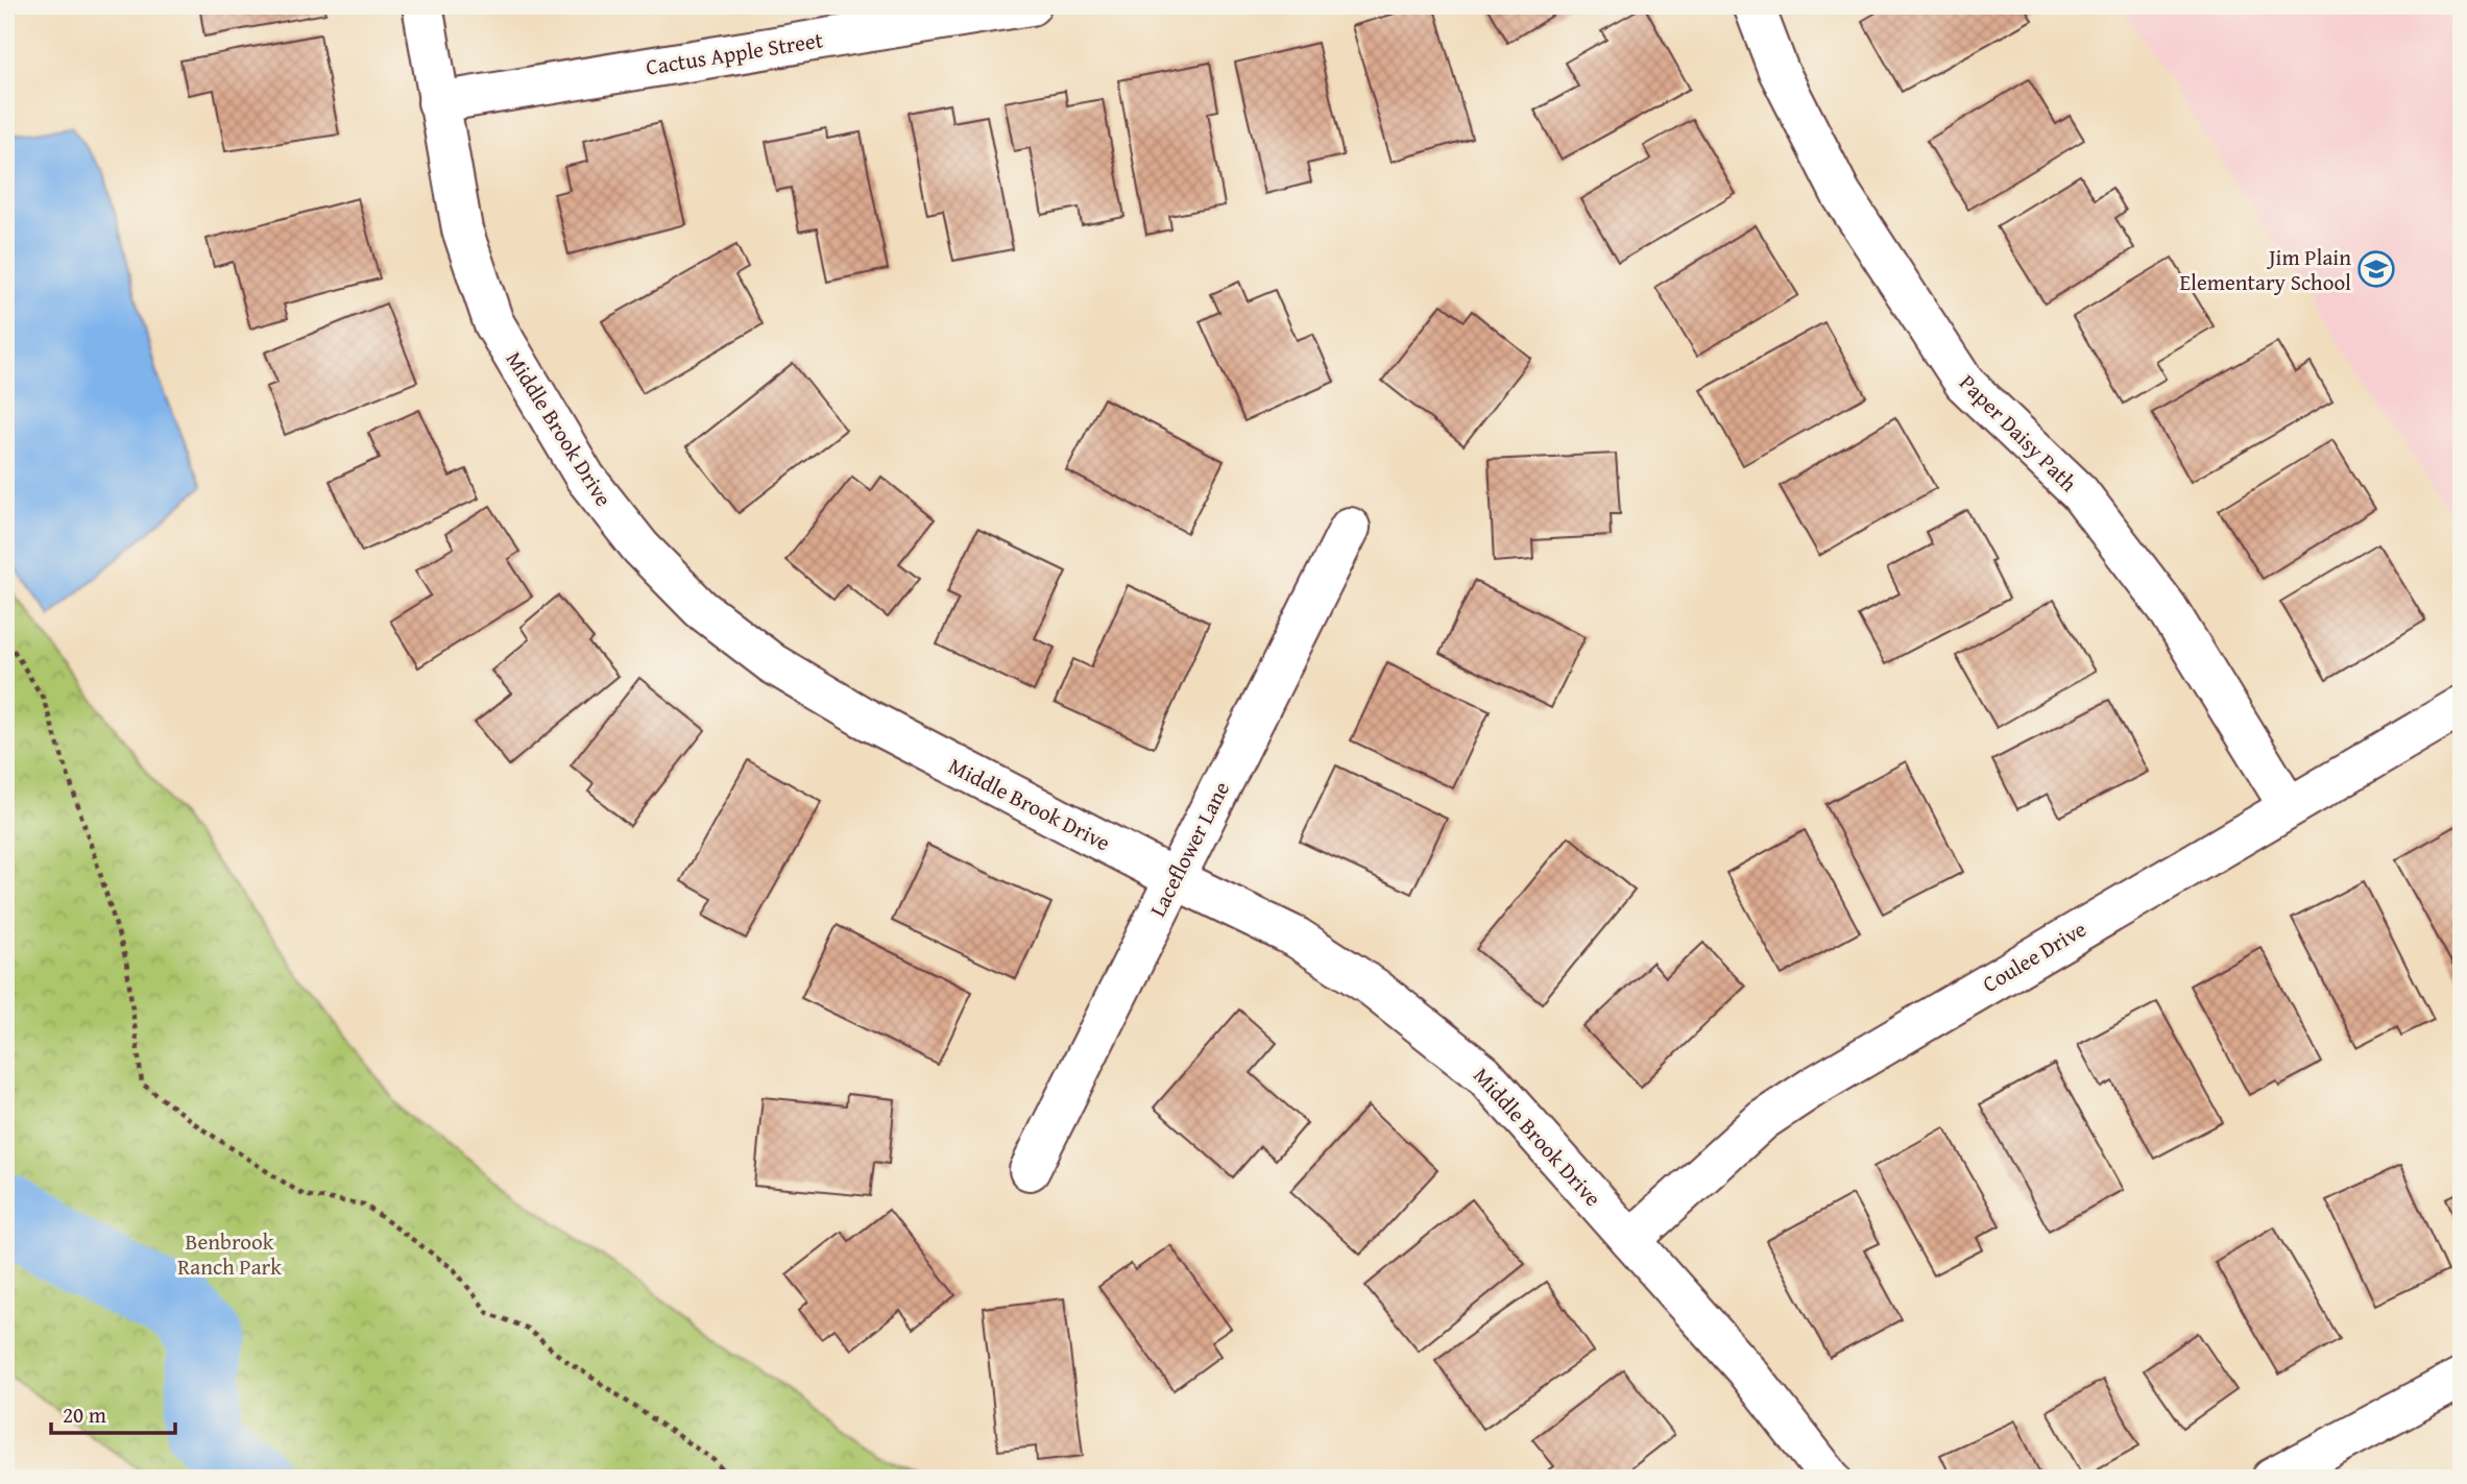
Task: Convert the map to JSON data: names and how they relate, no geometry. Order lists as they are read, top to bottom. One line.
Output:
{"streets":{"street":["Cactus Apple Street","Middle Brook Drive","Paper Daisy Path","Laceflower Lane","Coulee Drive"]},"crossings":[["Cactus Apple Street","Middle Brook Drive"],["Middle Brook Drive","Laceflower Lane"],["Middle Brook Drive","Coulee Drive"],["Paper Daisy Path","Coulee Drive"]],"parks":["Benbrook Ranch Park"],"places":{"school or university":["Jim Plain Elementary School"]},"scale_bar":"20 m"}
